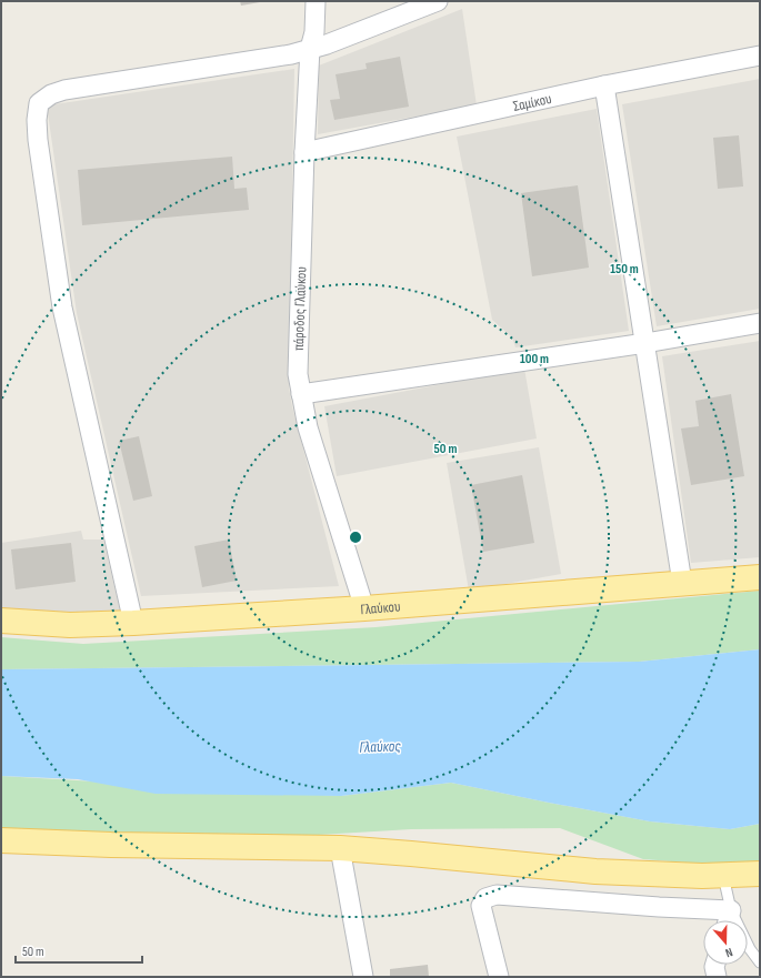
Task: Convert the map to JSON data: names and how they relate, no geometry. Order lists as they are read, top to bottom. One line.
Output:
{"streets":{"main road":["Γλαύκου"],"street":["Σαμίκου","πάροδος Γλαύκου"]},"crossings":[["Σαμίκου","πάροδος Γλαύκου"],["πάροδος Γλαύκου","Γλαύκου"]],"water":["Γλαύκος"],"scale_bar":"50 m","north":"bottom","rings":["150 m","100 m","50 m"]}
